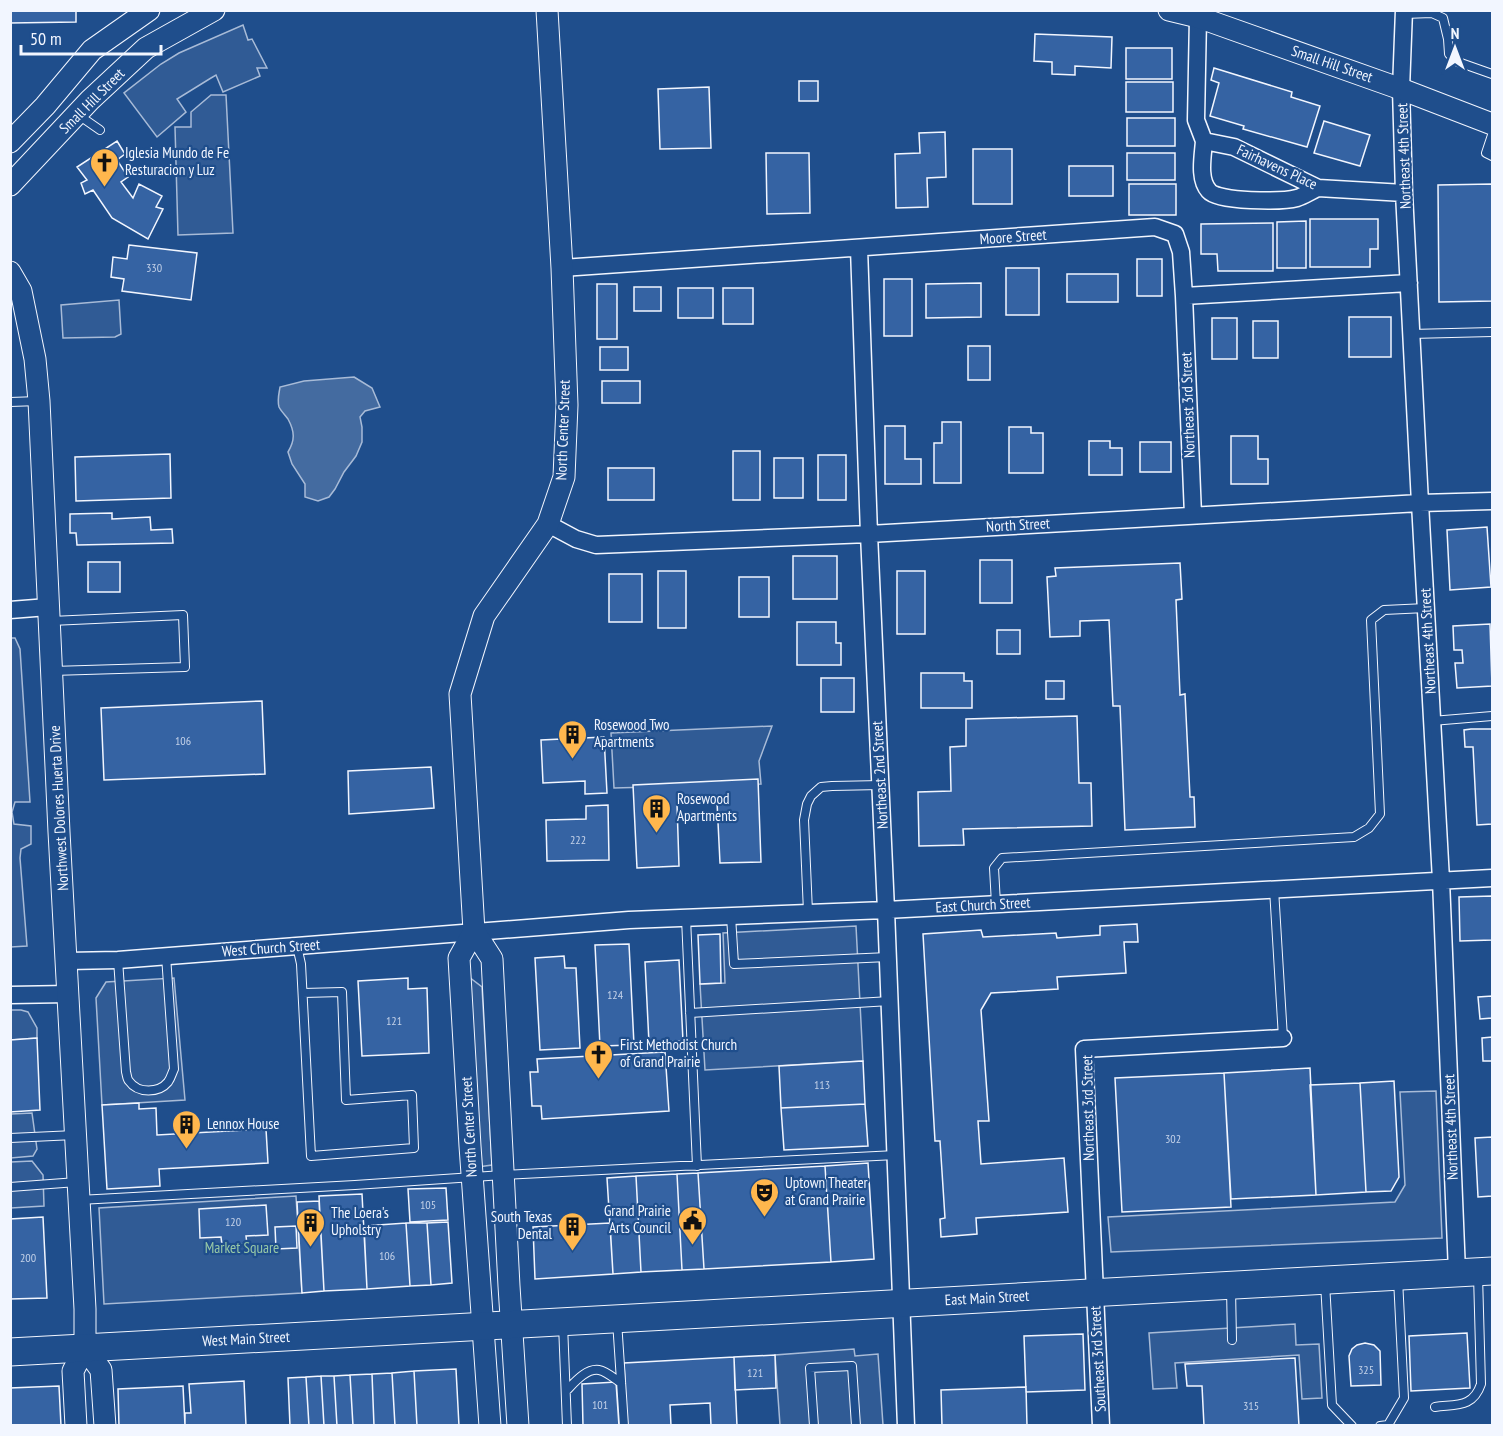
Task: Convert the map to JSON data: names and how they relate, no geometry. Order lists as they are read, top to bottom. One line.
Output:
{"streets":{"main road":["East Main Street","West Main Street"],"street":["Small Hill Street","Northeast 4th Street","Fairhavens Place","Moore Street","Northeast 3rd Street","North Center Street","North Street","Northeast 2nd Street","Northwest Dolores Huerta Drive","East Church Street","West Church Street","Southeast 3rd Street"]},"crossings":[["Small Hill Street","Northeast 4th Street"],["Northeast 4th Street","Fairhavens Place"],["Northeast 4th Street","North Street"],["Northeast 4th Street","East Church Street"],["Northeast 4th Street","East Main Street"],["Moore Street","Northeast 3rd Street"],["Moore Street","North Center Street"],["Moore Street","Northeast 2nd Street"],["Northeast 3rd Street","North Street"],["Northeast 3rd Street","East Main Street"],["Northeast 3rd Street","Southeast 3rd Street"],["North Center Street","North Street"],["North Center Street","East Church Street"],["North Center Street","West Church Street"],["North Center Street","East Main Street"],["North Center Street","West Main Street"],["North Street","Northeast 2nd Street"],["Northeast 2nd Street","East Church Street"],["Northeast 2nd Street","East Main Street"],["Northwest Dolores Huerta Drive","West Church Street"],["Northwest Dolores Huerta Drive","West Main Street"],["East Church Street","West Church Street"],["East Main Street","West Main Street"],["East Main Street","Southeast 3rd Street"]],"parks":["Market Square"],"places":{"church":["Iglesia Mundo de Fe Resturacion y Luz","First Methodist Church of Grand Prairie"],"building":["Rosewood Two Apartments","Rosewood Apartments","Lennox House","The Loera's Upholstry","South Texas Dental"],"theatre":["Uptown Theater at Grand Prairie"],"public building":["Grand Prairie Arts Council"]},"house_numbers":["330","106","222","124","121","113","302","105","120","106","200","325","121","101","315"],"scale_bar":"50 m","north":"top"}
